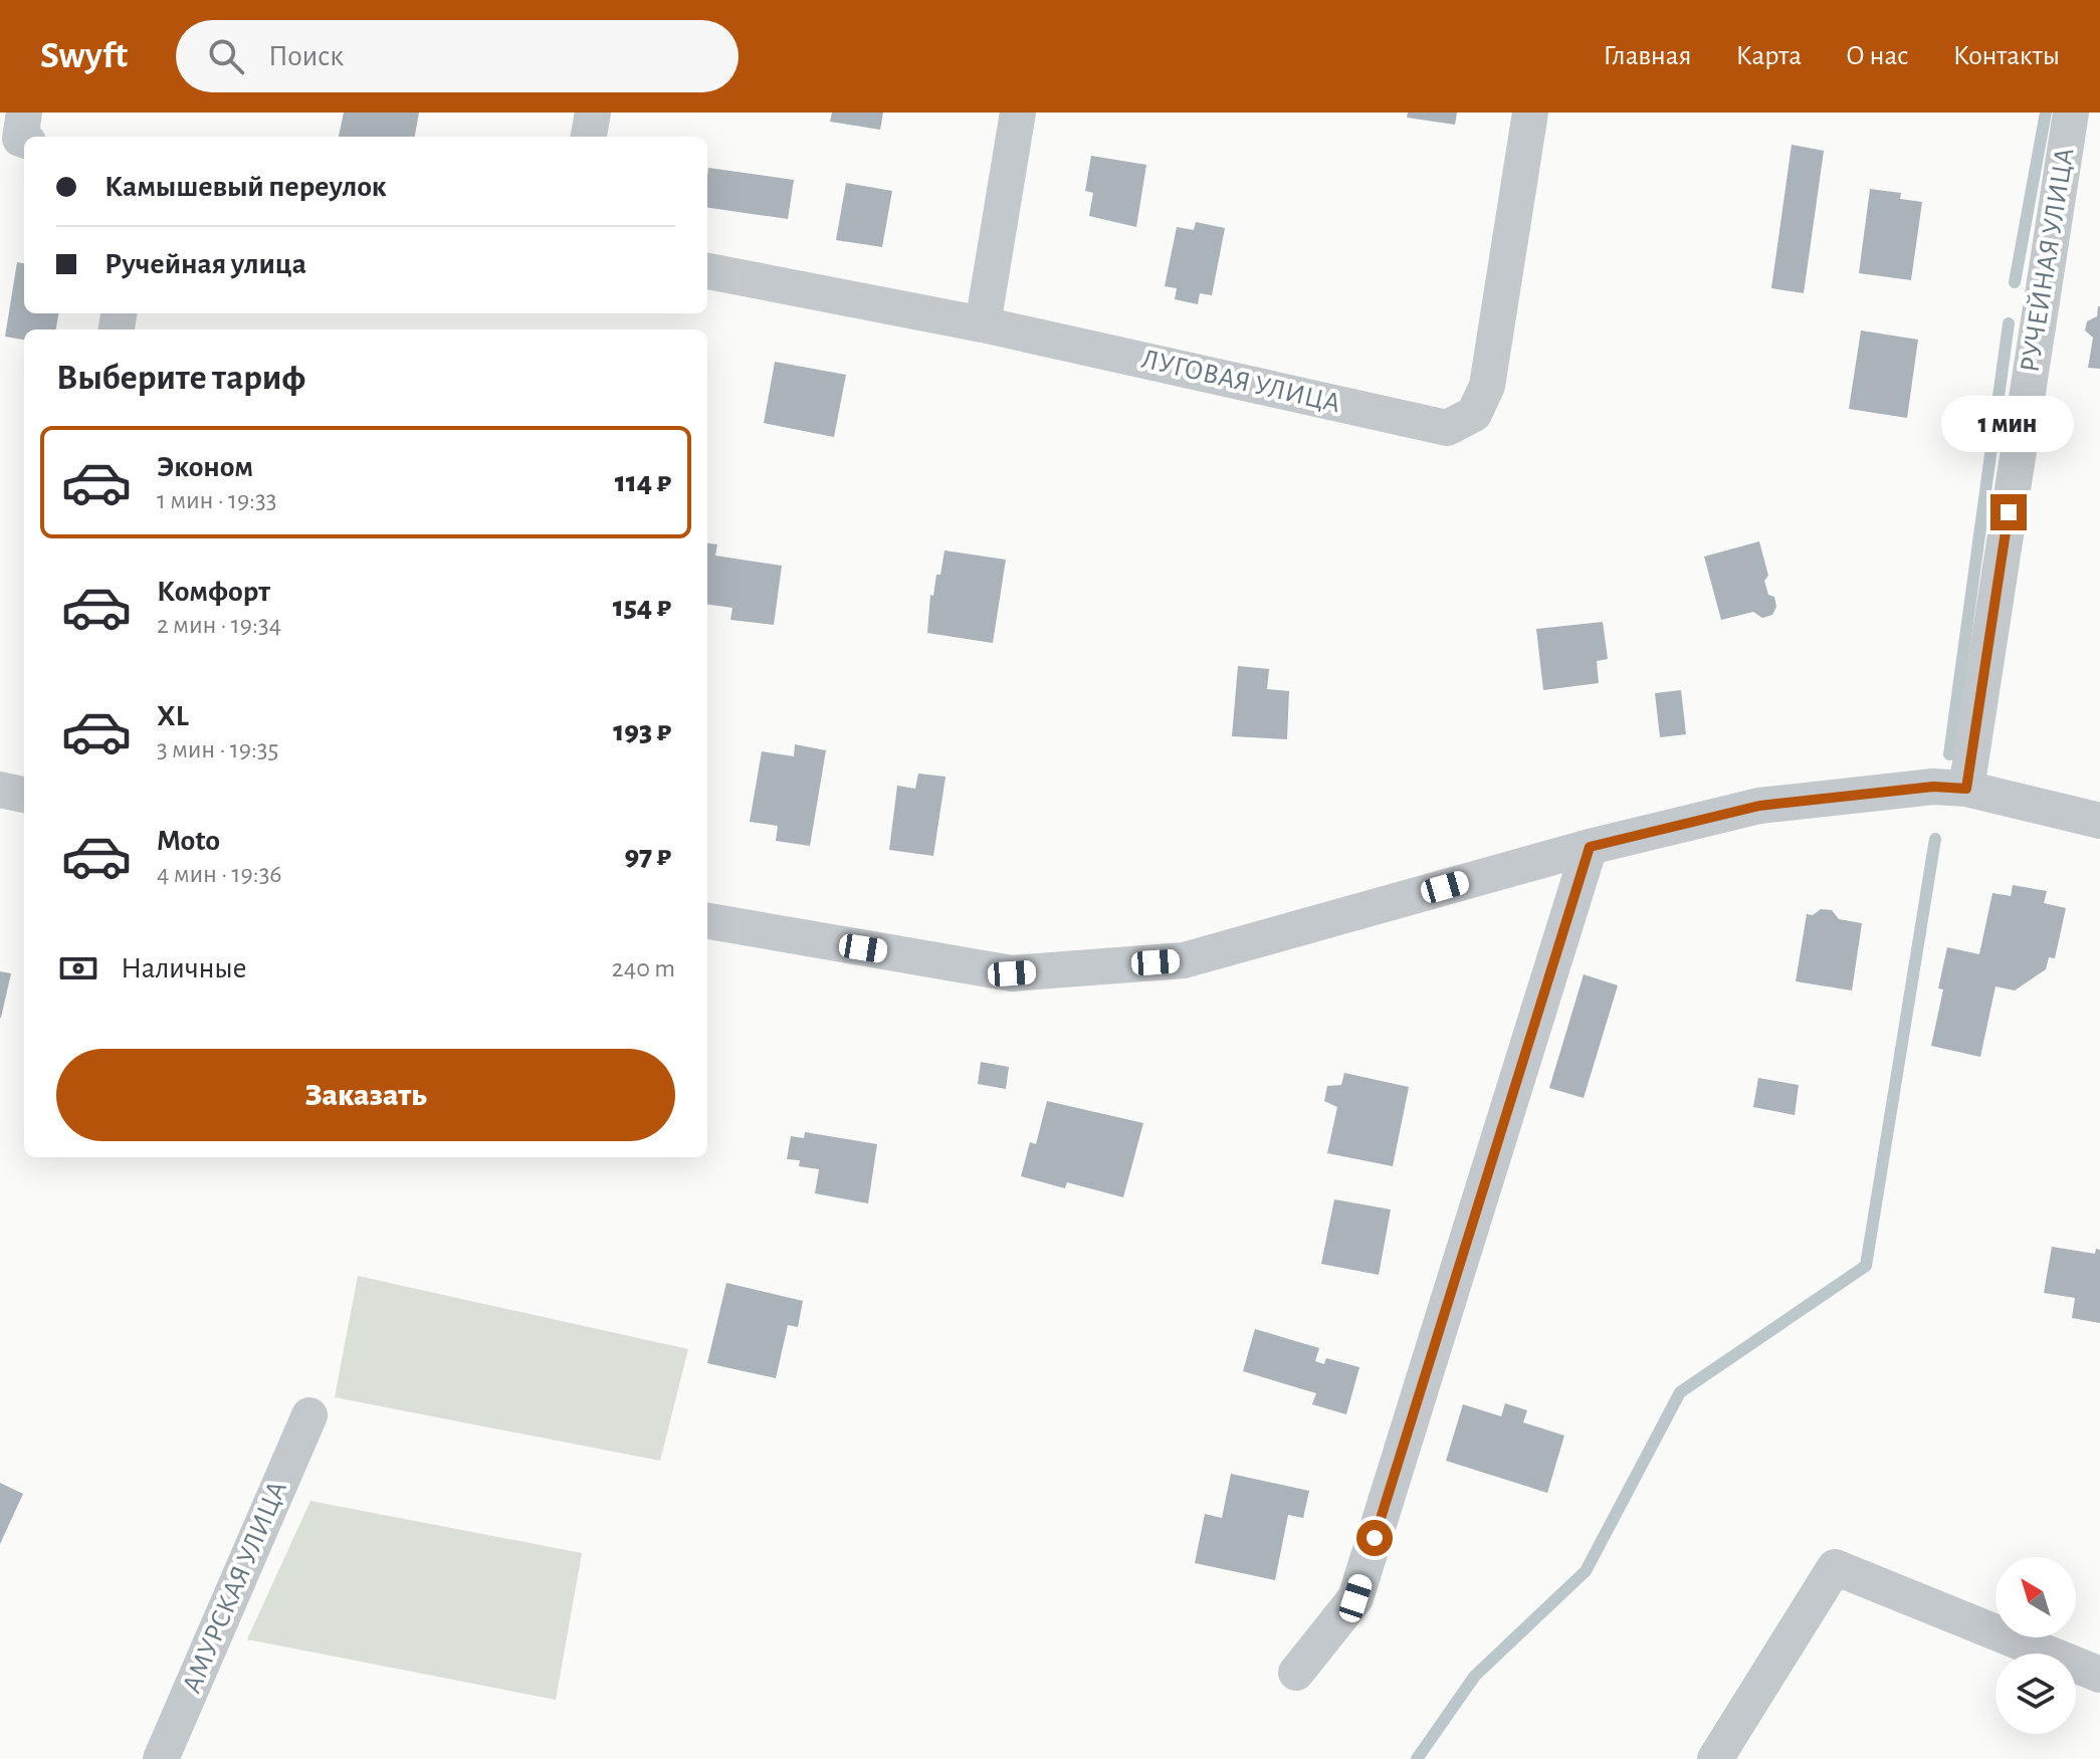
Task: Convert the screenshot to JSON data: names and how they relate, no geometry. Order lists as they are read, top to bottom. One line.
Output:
{"streets":{"street":["РУЧЕЙНАЯ УЛИЦА","ЛУГОВАЯ УЛИЦА","АМУРСКАЯ УЛИЦА"]},"north":"top left","page":{"header":"Swyft","search":"Поиск","nav":["Главная","Карта","О нас","Контакты"],"banner":["Камышевый переулок","Ручейная улица"],"heading":"Выберите тариф","bubble":"1 мин","list":[{"name":"Эконом","note":"1 мин · 19:33","value":"114 ₽"},{"name":"Комфорт","note":"2 мин · 19:34","value":"154 ₽"},{"name":"XL","note":"3 мин · 19:35","value":"193 ₽"},{"name":"Moto","note":"4 мин · 19:36","value":"97 ₽"}],"pay":["Наличные","240 m"],"buttons":"Заказать"}}
